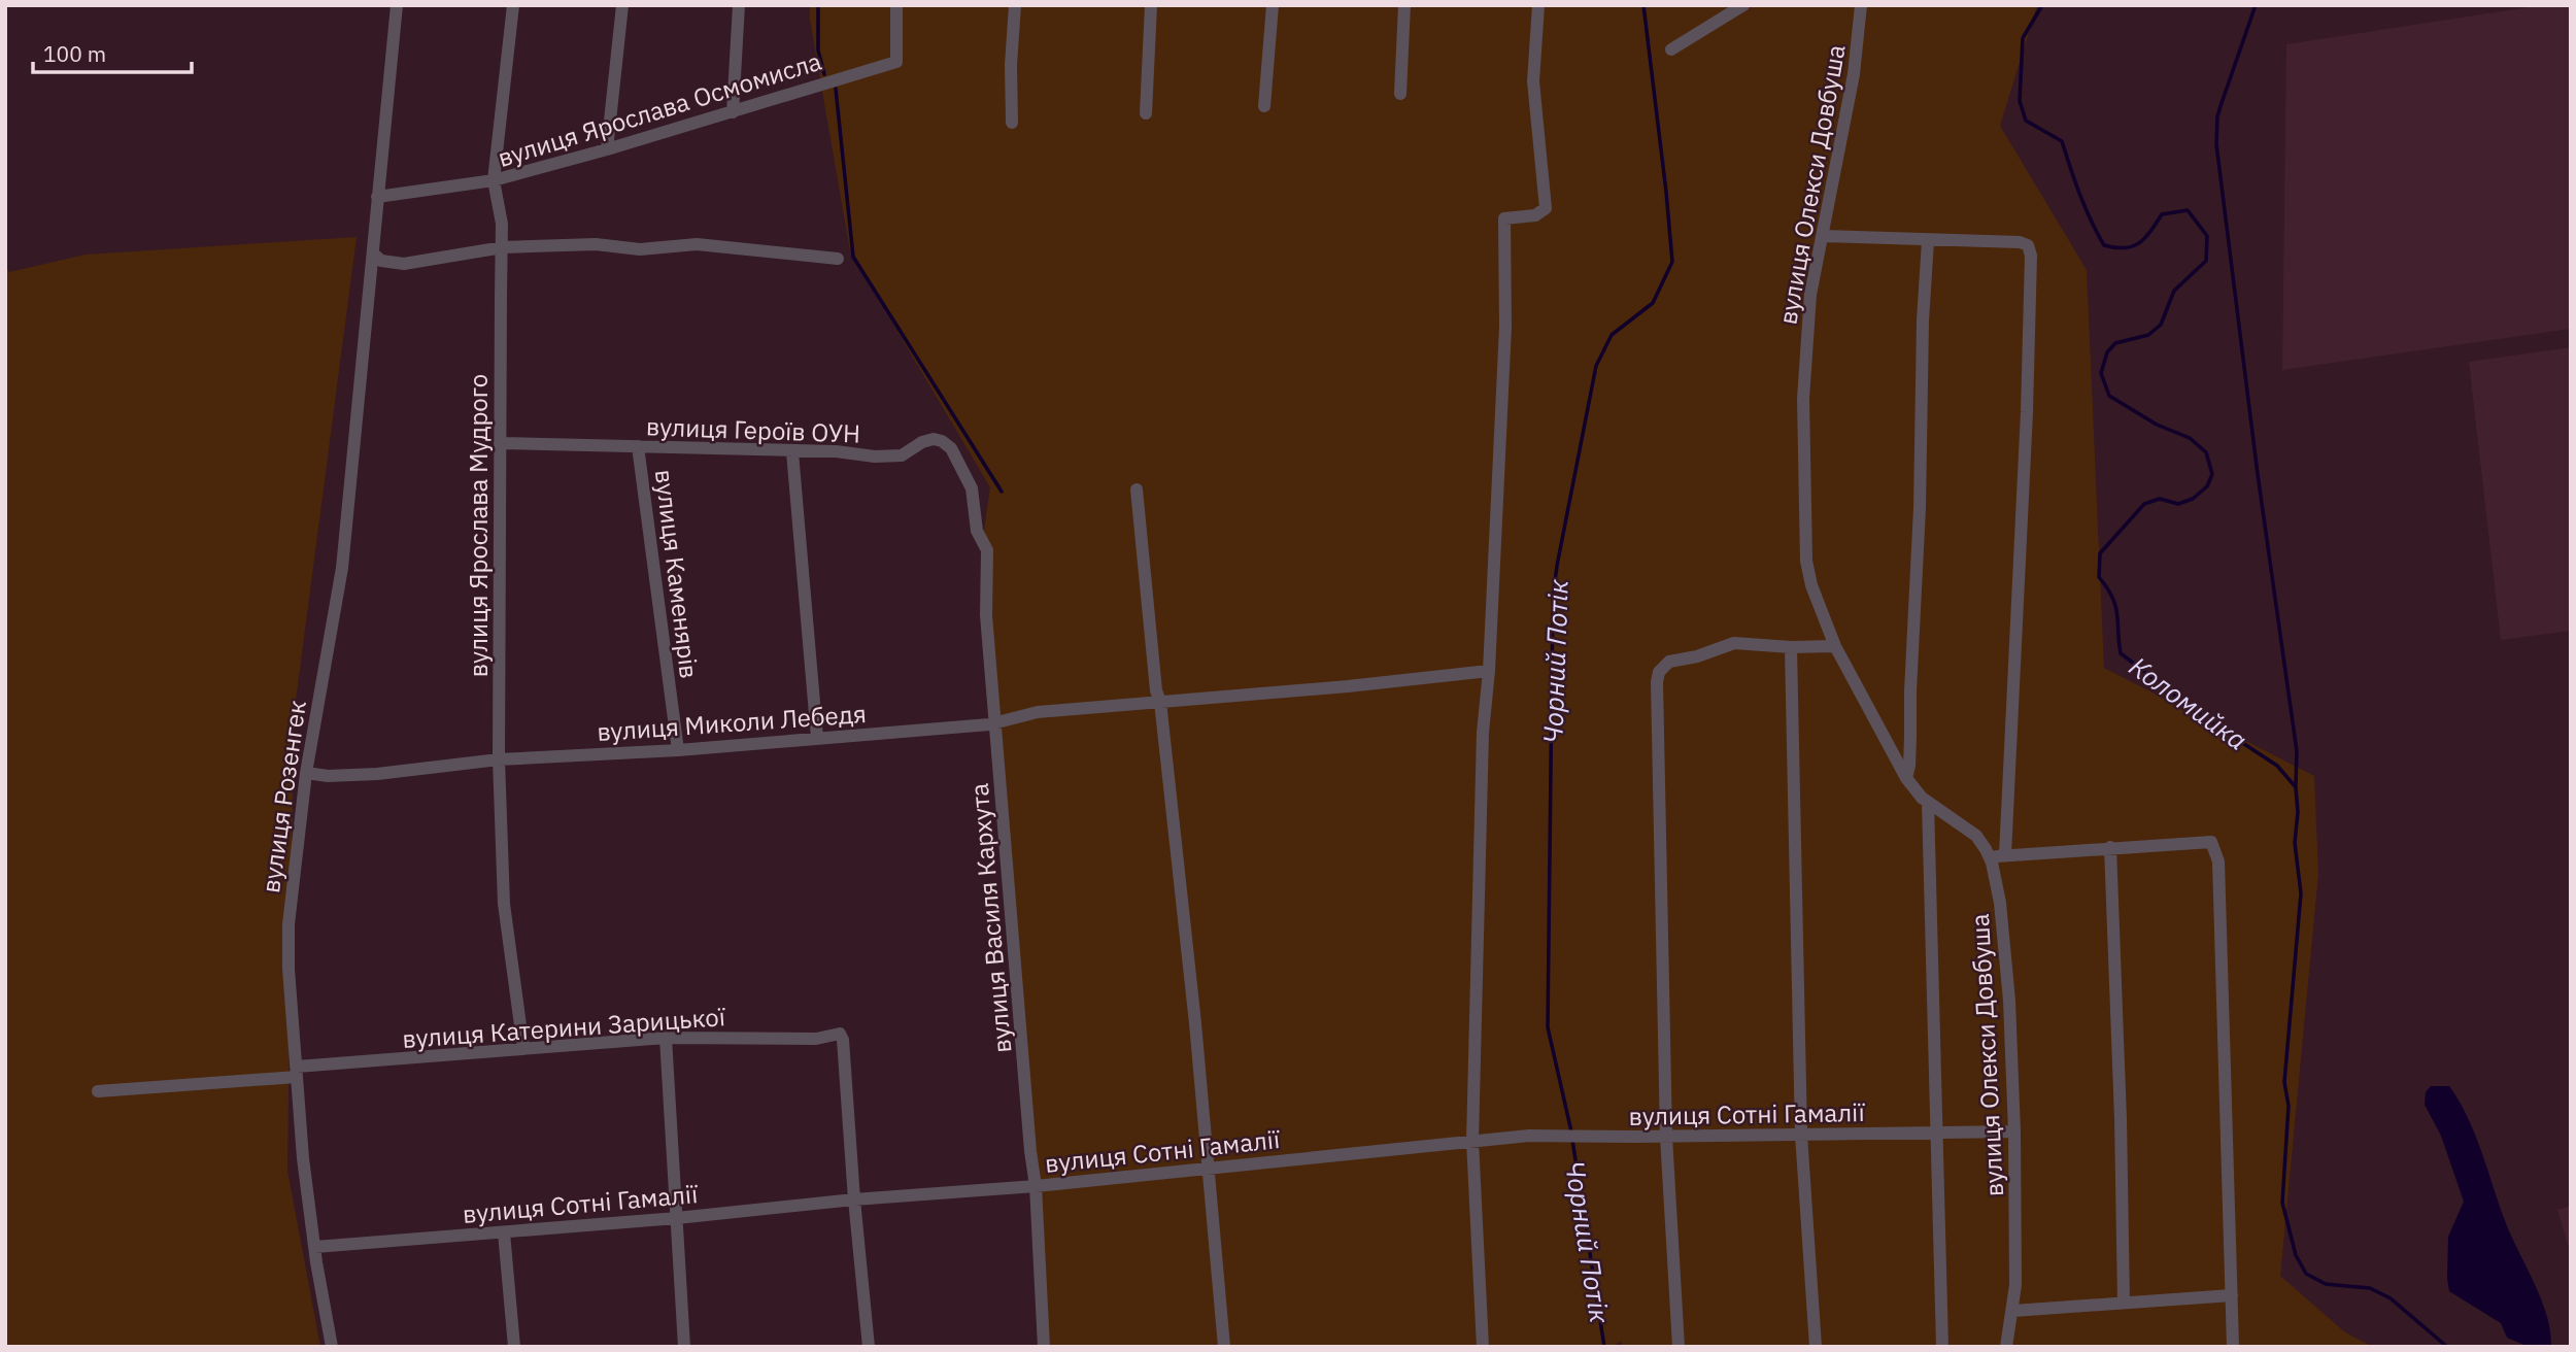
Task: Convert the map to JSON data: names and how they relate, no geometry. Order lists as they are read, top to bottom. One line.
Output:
{"streets":{"street":["вулиця Ярослава Осмомисла","вулиця Олекси Довбуша","вулиця Героїв ОУН","вулиця Ярослава Мудрого","вулиця Каменярів","вулиця Миколи Лебедя","вулиця Розенгек","вулиця Василя Кархута","вулиця Катерини Зарицької","вулиця Сотні Гамалії"]},"crossings":[["вулиця Ярослава Осмомисла","вулиця Ярослава Мудрого"],["вулиця Ярослава Осмомисла","вулиця Розенгек"],["вулиця Олекси Довбуша","вулиця Сотні Гамалії"],["вулиця Героїв ОУН","вулиця Ярослава Мудрого"],["вулиця Героїв ОУН","вулиця Каменярів"],["вулиця Героїв ОУН","вулиця Василя Кархута"],["вулиця Ярослава Мудрого","вулиця Миколи Лебедя"],["вулиця Ярослава Мудрого","вулиця Катерини Зарицької"],["вулиця Каменярів","вулиця Миколи Лебедя"],["вулиця Миколи Лебедя","вулиця Розенгек"],["вулиця Миколи Лебедя","вулиця Василя Кархута"],["вулиця Розенгек","вулиця Катерини Зарицької"],["вулиця Розенгек","вулиця Сотні Гамалії"],["вулиця Василя Кархута","вулиця Сотні Гамалії"],["вулиця Катерини Зарицької","вулиця Сотні Гамалії"]],"water":["Чорний Потік","Коломийка"],"scale_bar":"100 m"}
